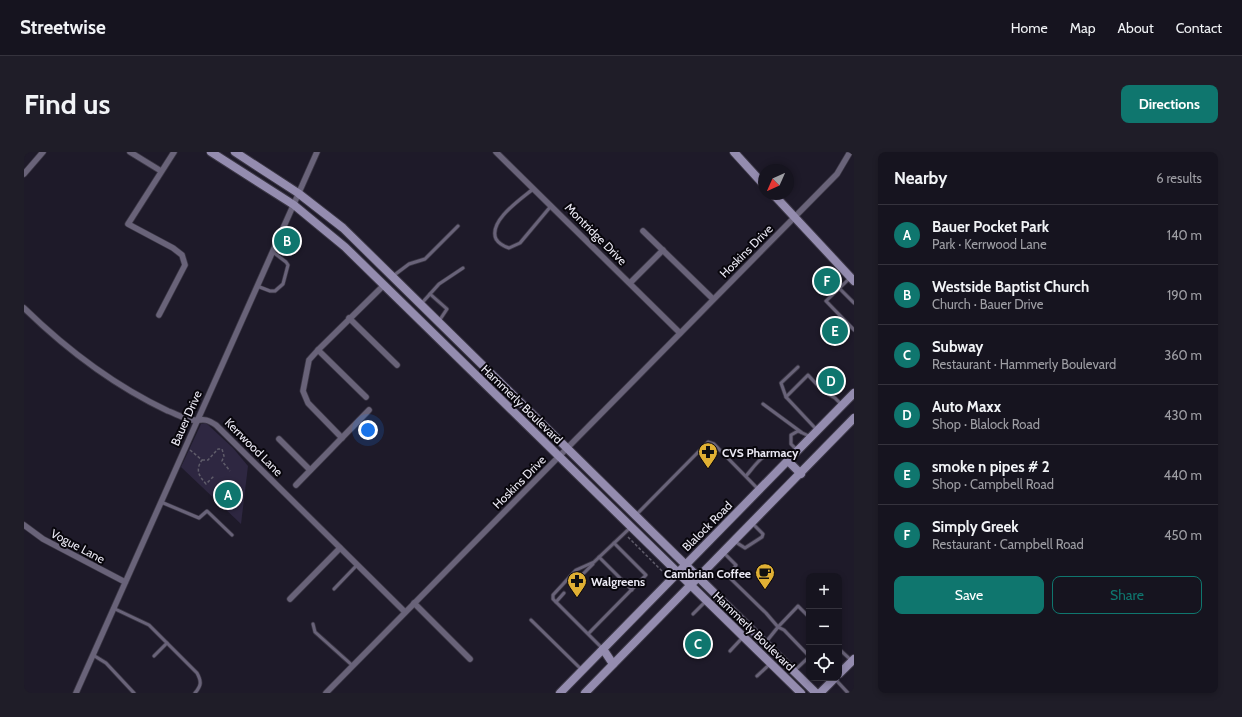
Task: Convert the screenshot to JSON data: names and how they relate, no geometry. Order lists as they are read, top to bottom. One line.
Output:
{"streets":{"main road":["Hammerly Boulevard","Blalock Road"],"street":["Montridge Drive","Hoskins Drive","Bauer Drive","Kerrwood Lane","Vogue Lane"]},"crossings":[["Montridge Drive","Hoskins Drive"],["Hoskins Drive","Hammerly Boulevard"],["Hoskins Drive","Kerrwood Lane"],["Hammerly Boulevard","Bauer Drive"],["Hammerly Boulevard","Blalock Road"],["Bauer Drive","Kerrwood Lane"],["Bauer Drive","Vogue Lane"]],"places":{"pharmacy":["CVS Pharmacy","Walgreens"],"cafe":["Cambrian Coffee"]},"north":"bottom left","page":{"header":"Streetwise","nav":["Home","Map","About","Contact"],"buttons":["Directions",["Save","Share"]],"title":"Find us","heading":["Nearby","6 results"],"list":[{"mark":"A","name":"Bauer Pocket Park","note":"Park · Kerrwood Lane","value":"140 m"},{"mark":"B","name":"Westside Baptist Church","note":"Church · Bauer Drive","value":"190 m"},{"mark":"C","name":"Subway","note":"Restaurant · Hammerly Boulevard","value":"360 m"},{"mark":"D","name":"Auto Maxx","note":"Shop · Blalock Road","value":"430 m"},{"mark":"E","name":"smoke n pipes # 2","note":"Shop · Campbell Road","value":"440 m"},{"mark":"F","name":"Simply Greek","note":"Restaurant · Campbell Road","value":"450 m"}],"pins":["B","F","E","D","A","C"],"map_buttons":["+","−"]}}
